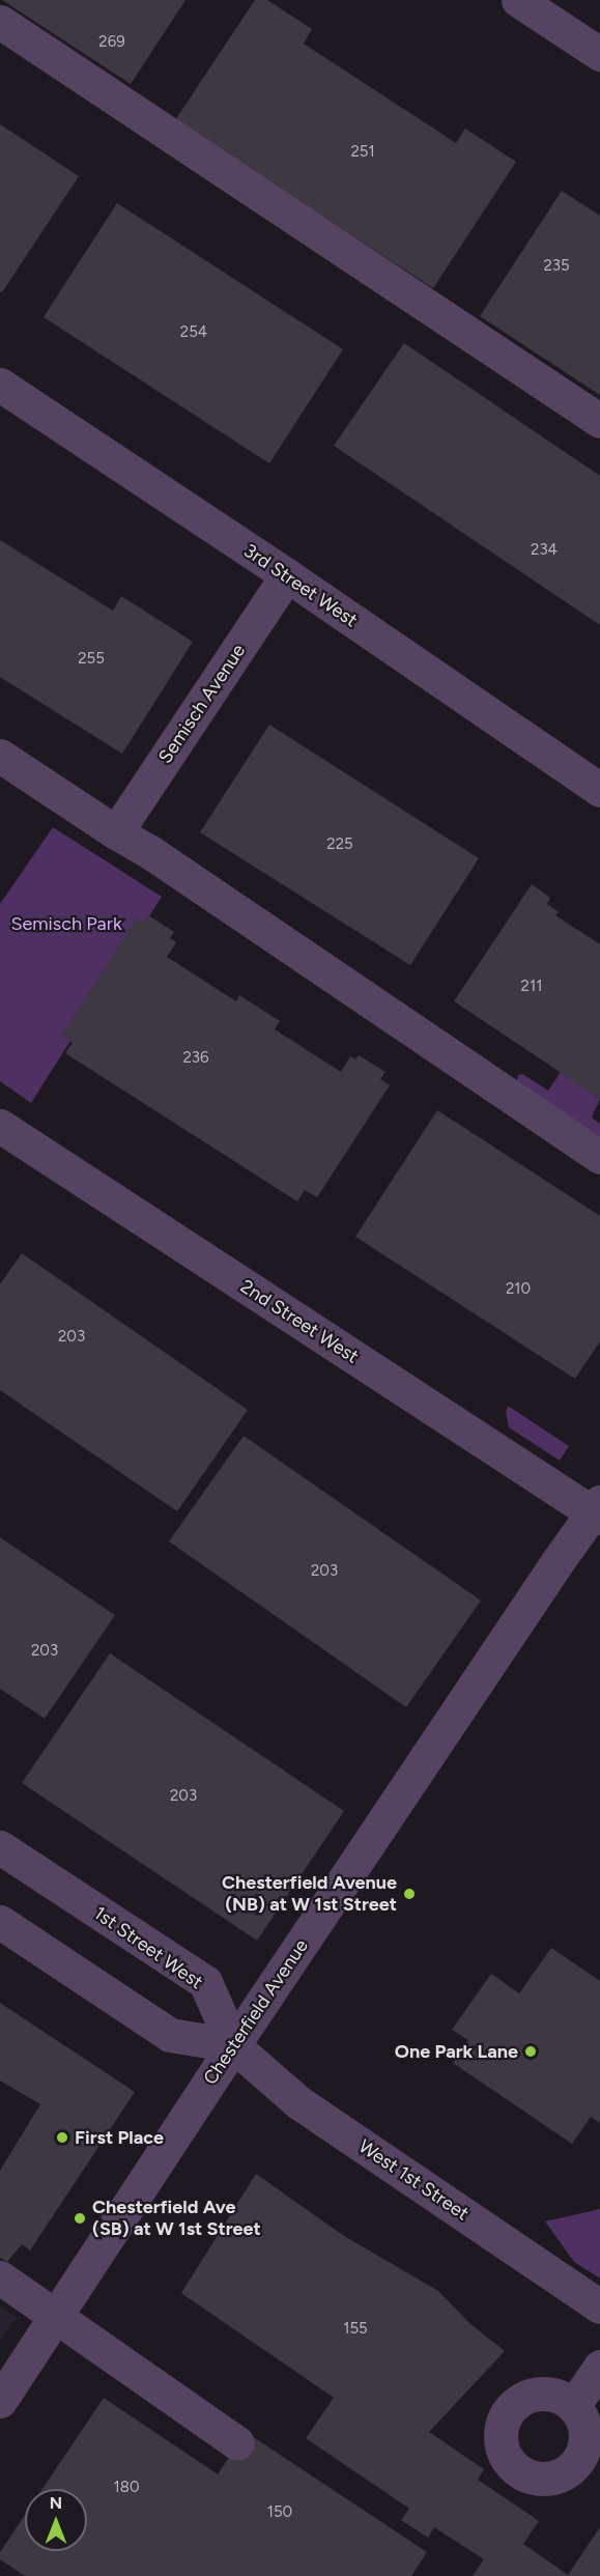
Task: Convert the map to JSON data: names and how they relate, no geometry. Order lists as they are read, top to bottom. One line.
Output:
{"streets":{"street":["3rd Street West","Semisch Avenue","2nd Street West","1st Street West","Chesterfield Avenue","West 1st Street"]},"crossings":[["3rd Street West","Semisch Avenue"],["2nd Street West","Chesterfield Avenue"],["1st Street West","Chesterfield Avenue"],["1st Street West","West 1st Street"],["Chesterfield Avenue","West 1st Street"]],"parks":["Semisch Park"],"places":["Chesterfield Avenue (NB) at W 1st Street","One Park Lane","First Place","Chesterfield Ave (SB) at W 1st Street"],"house_numbers":["269","251","235","254","234","255","225","211","236","210","203","203","203","203","155","180","150"],"north":"top"}
